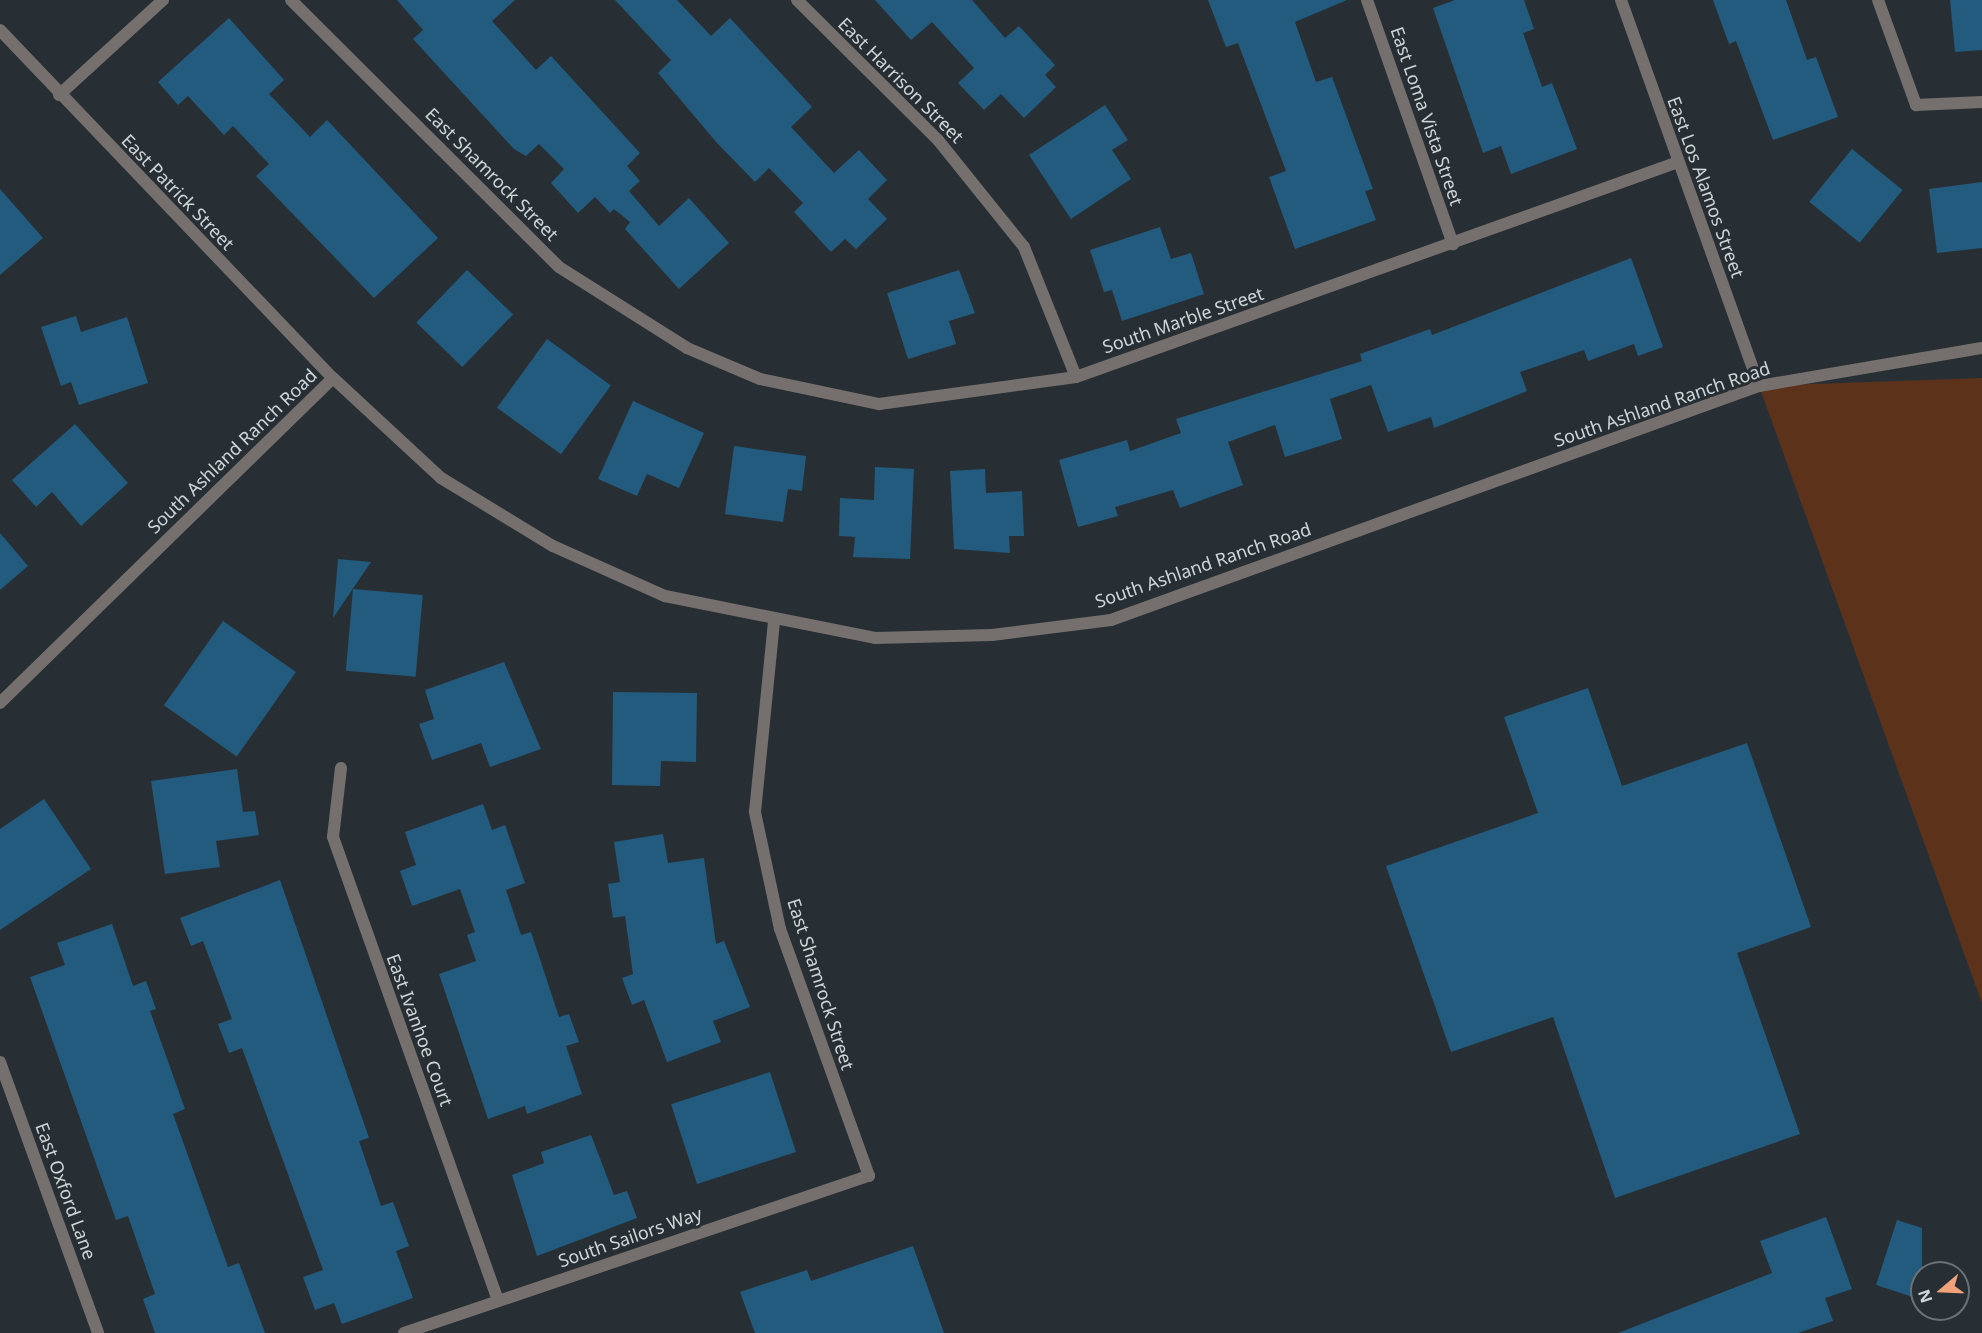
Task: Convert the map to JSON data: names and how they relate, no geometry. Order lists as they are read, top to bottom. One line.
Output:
{"streets":{"street":["East Harrison Street","East Loma Vista Street","East Shamrock Street","East Los Alamos Street","East Patrick Street","South Marble Street","South Ashland Ranch Road","East Ivanhoe Court","East Oxford Lane","South Sailors Way"]},"crossings":[["East Harrison Street","South Marble Street"],["East Loma Vista Street","South Marble Street"],["East Shamrock Street","South Marble Street"],["East Shamrock Street","South Ashland Ranch Road"],["East Shamrock Street","South Sailors Way"],["East Los Alamos Street","South Marble Street"],["East Los Alamos Street","South Ashland Ranch Road"],["East Patrick Street","South Ashland Ranch Road"],["East Ivanhoe Court","South Sailors Way"]],"north":"left"}
